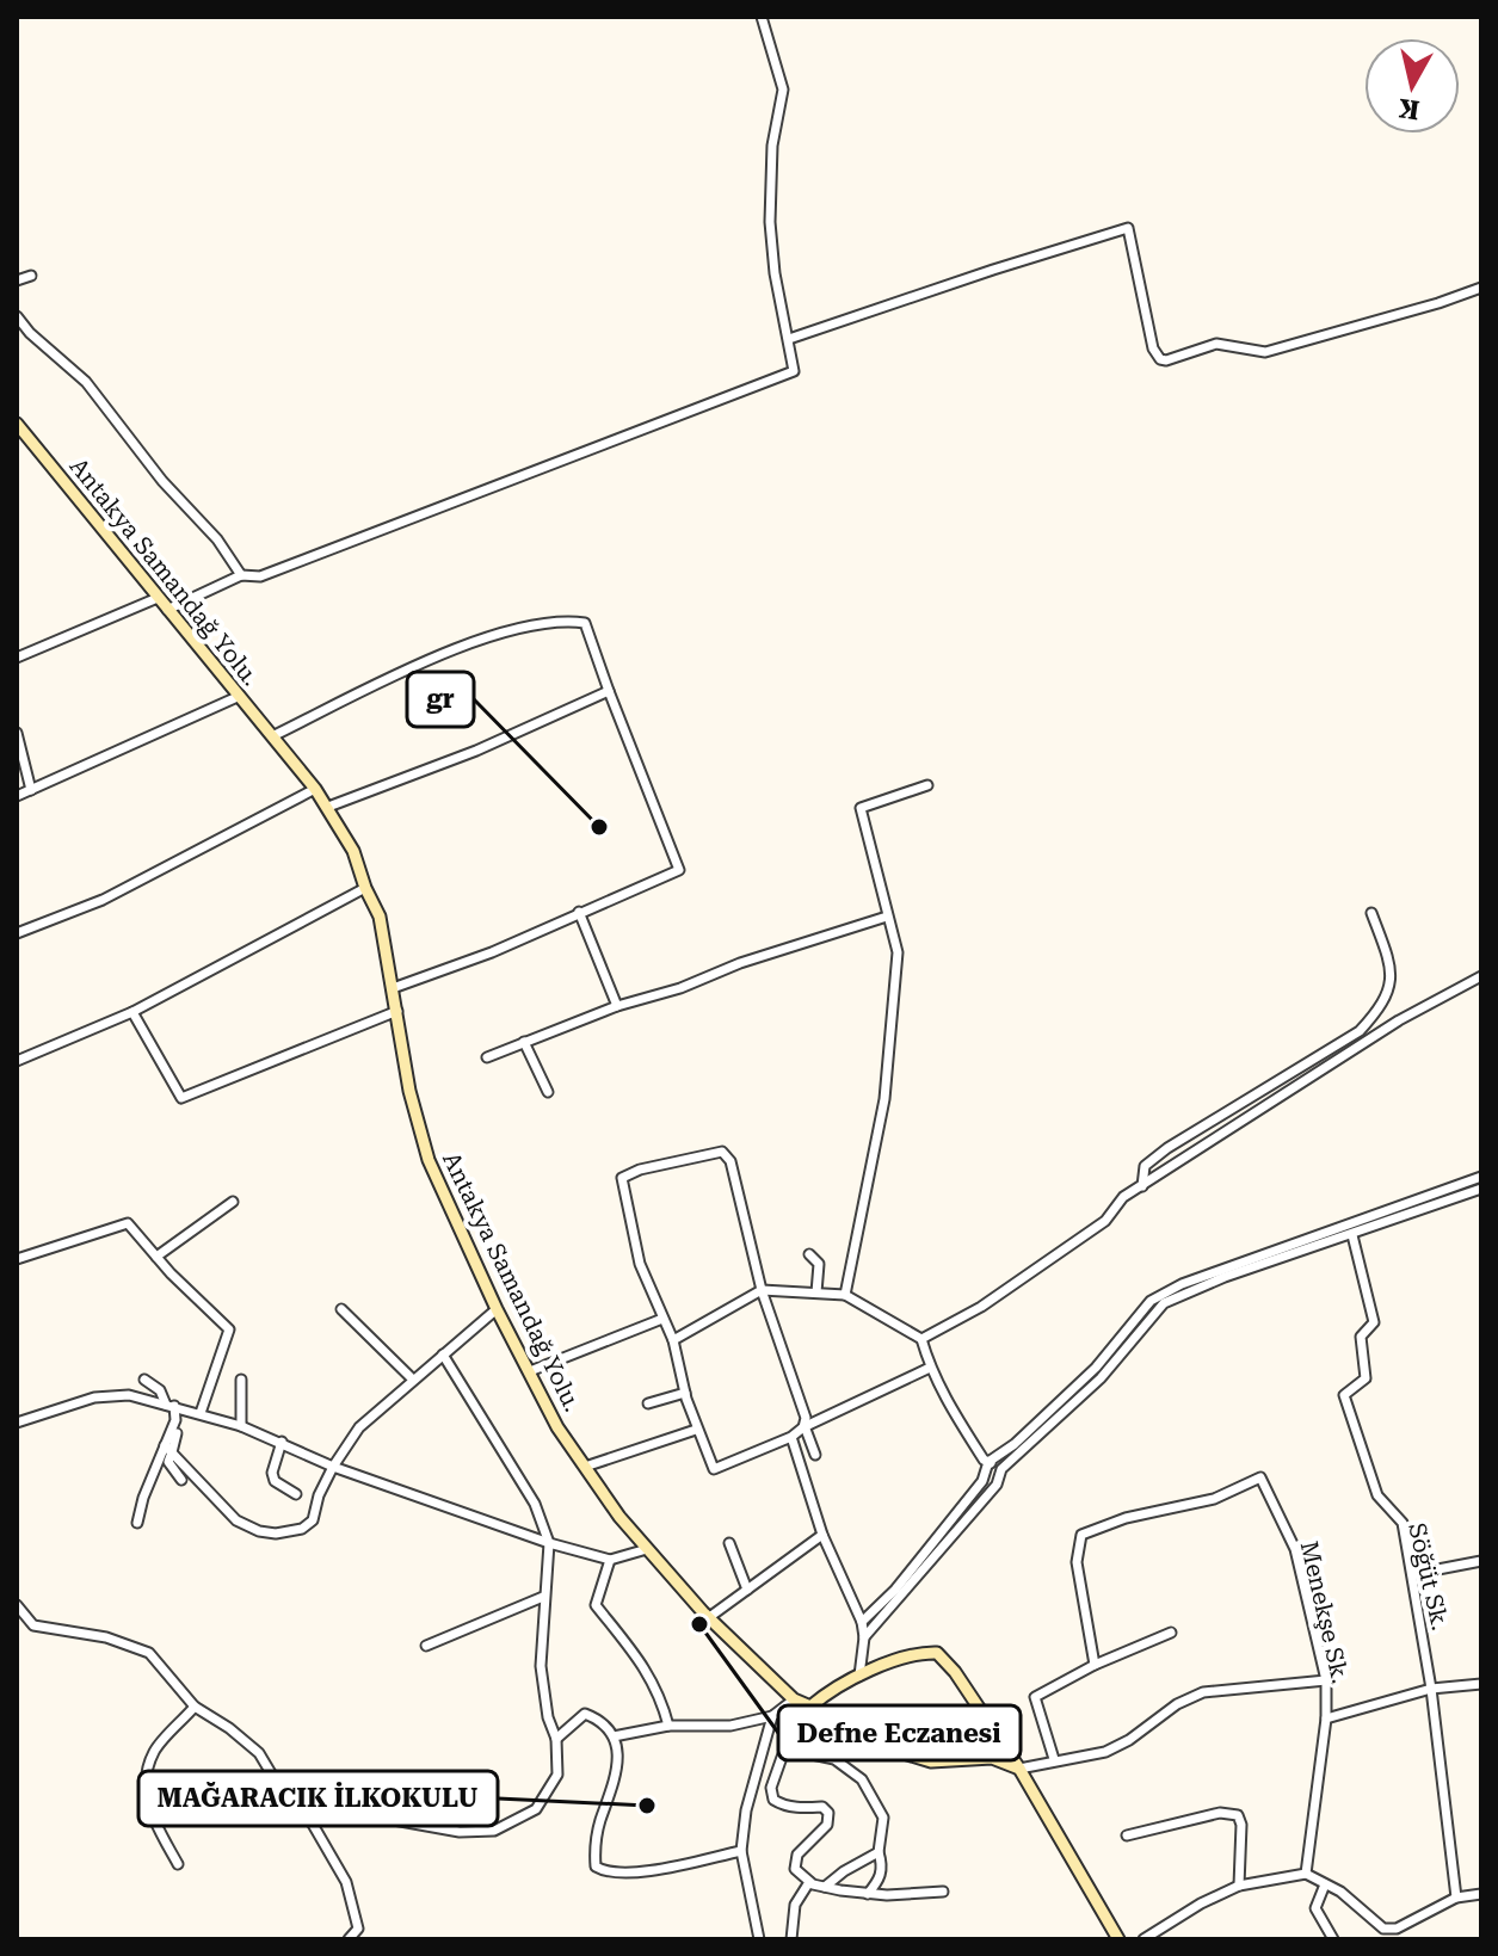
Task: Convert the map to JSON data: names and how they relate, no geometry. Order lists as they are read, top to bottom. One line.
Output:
{"streets":{"street":["Antakya Samandağ Yolu.","Söğüt Sk.","Menekşe Sk."]},"places":["gr","Defne Eczanesi","MAĞARACIK İLKOKULU"],"north":"bottom"}
